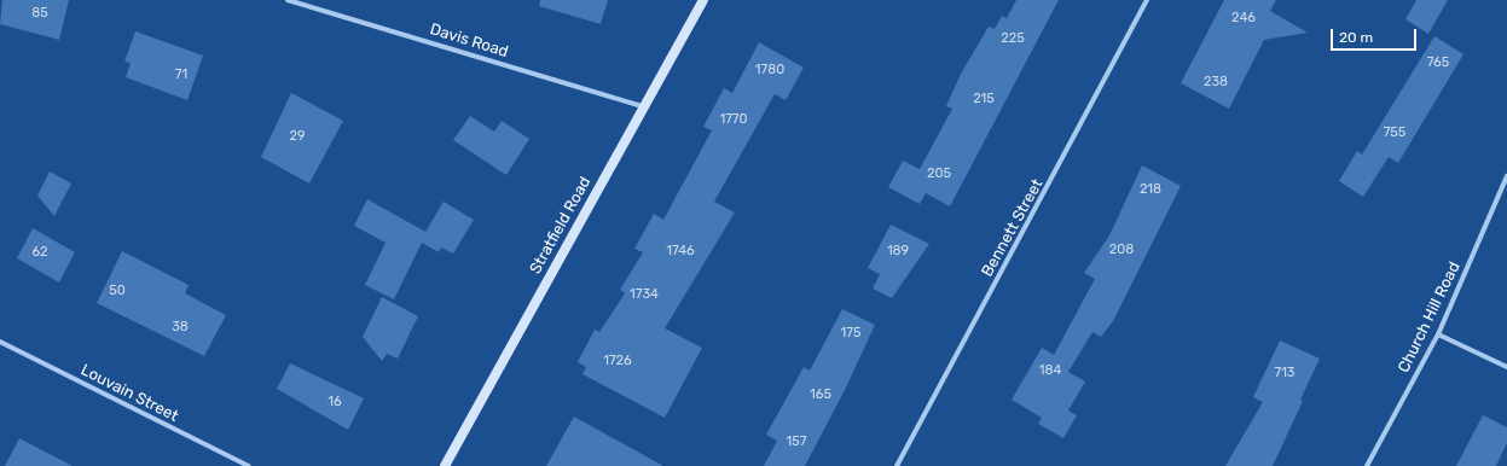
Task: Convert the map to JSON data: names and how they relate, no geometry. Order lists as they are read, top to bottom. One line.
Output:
{"streets":{"main road":["Stratfield Road"],"street":["Davis Road","Bennett Street","Church Hill Road","Louvain Street"]},"crossings":[["Davis Road","Stratfield Road"]],"house_numbers":["85","246","225","765","1780","71","238","215","1770","755","29","205","218","208","1746","189","62","50","1734","38","175","1726","184","713","165","16","157"],"scale_bar":"20 m"}
